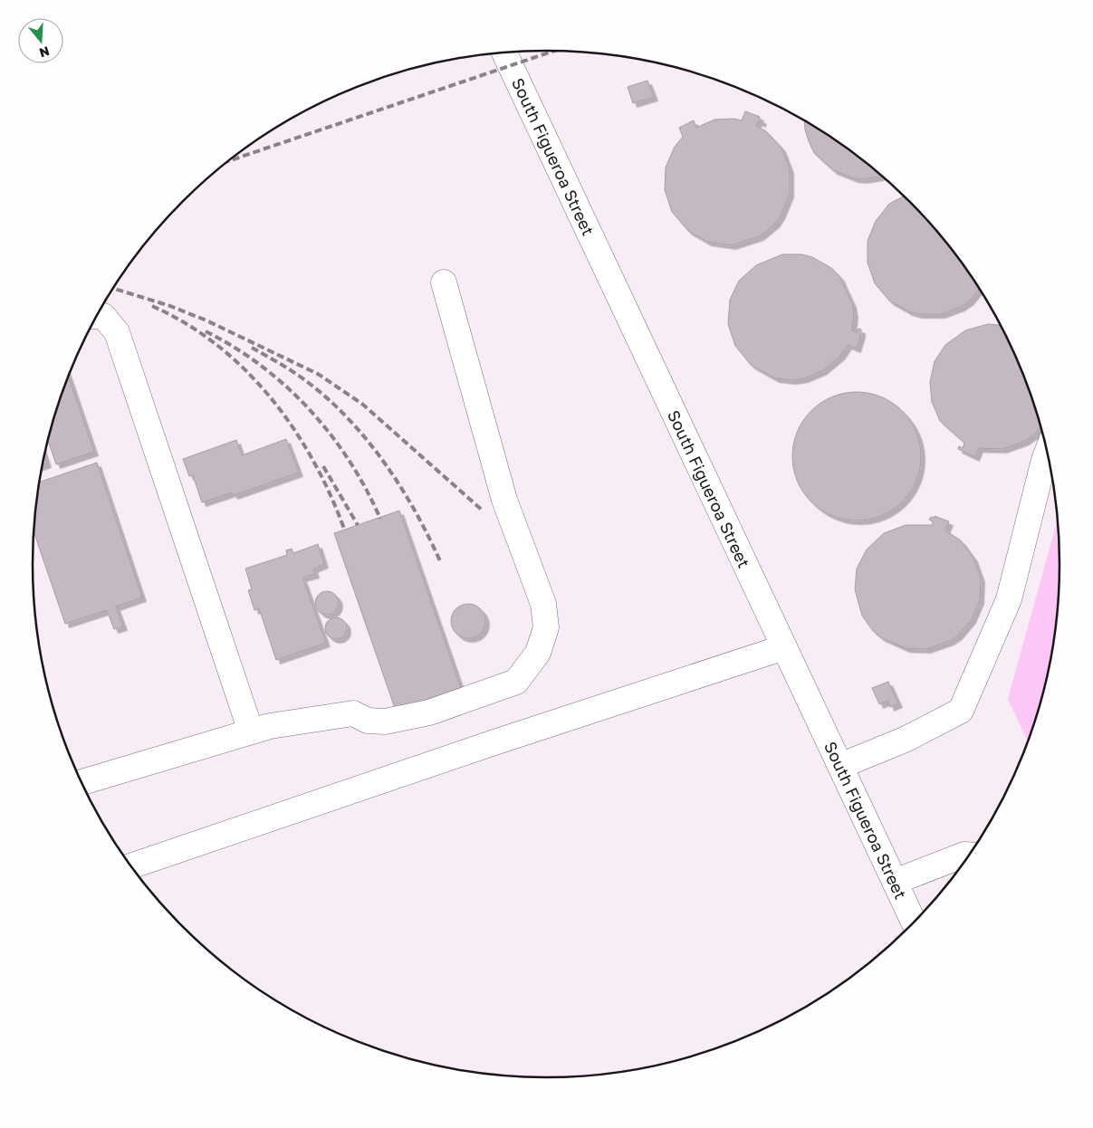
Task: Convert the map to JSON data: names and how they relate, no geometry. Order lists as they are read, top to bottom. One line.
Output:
{"streets":{"main road":["South Figueroa Street"]},"north":"bottom"}
